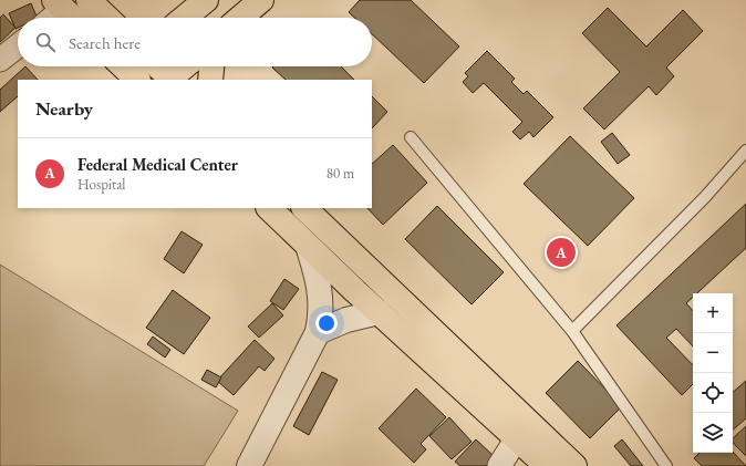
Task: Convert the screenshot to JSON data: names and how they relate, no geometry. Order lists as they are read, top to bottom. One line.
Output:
{"page":{"search":"Search here","heading":"Nearby","list":[{"mark":"A","name":"Federal Medical Center","note":"Hospital","value":"80 m"}],"pins":"A","map_buttons":["+","−"]}}
